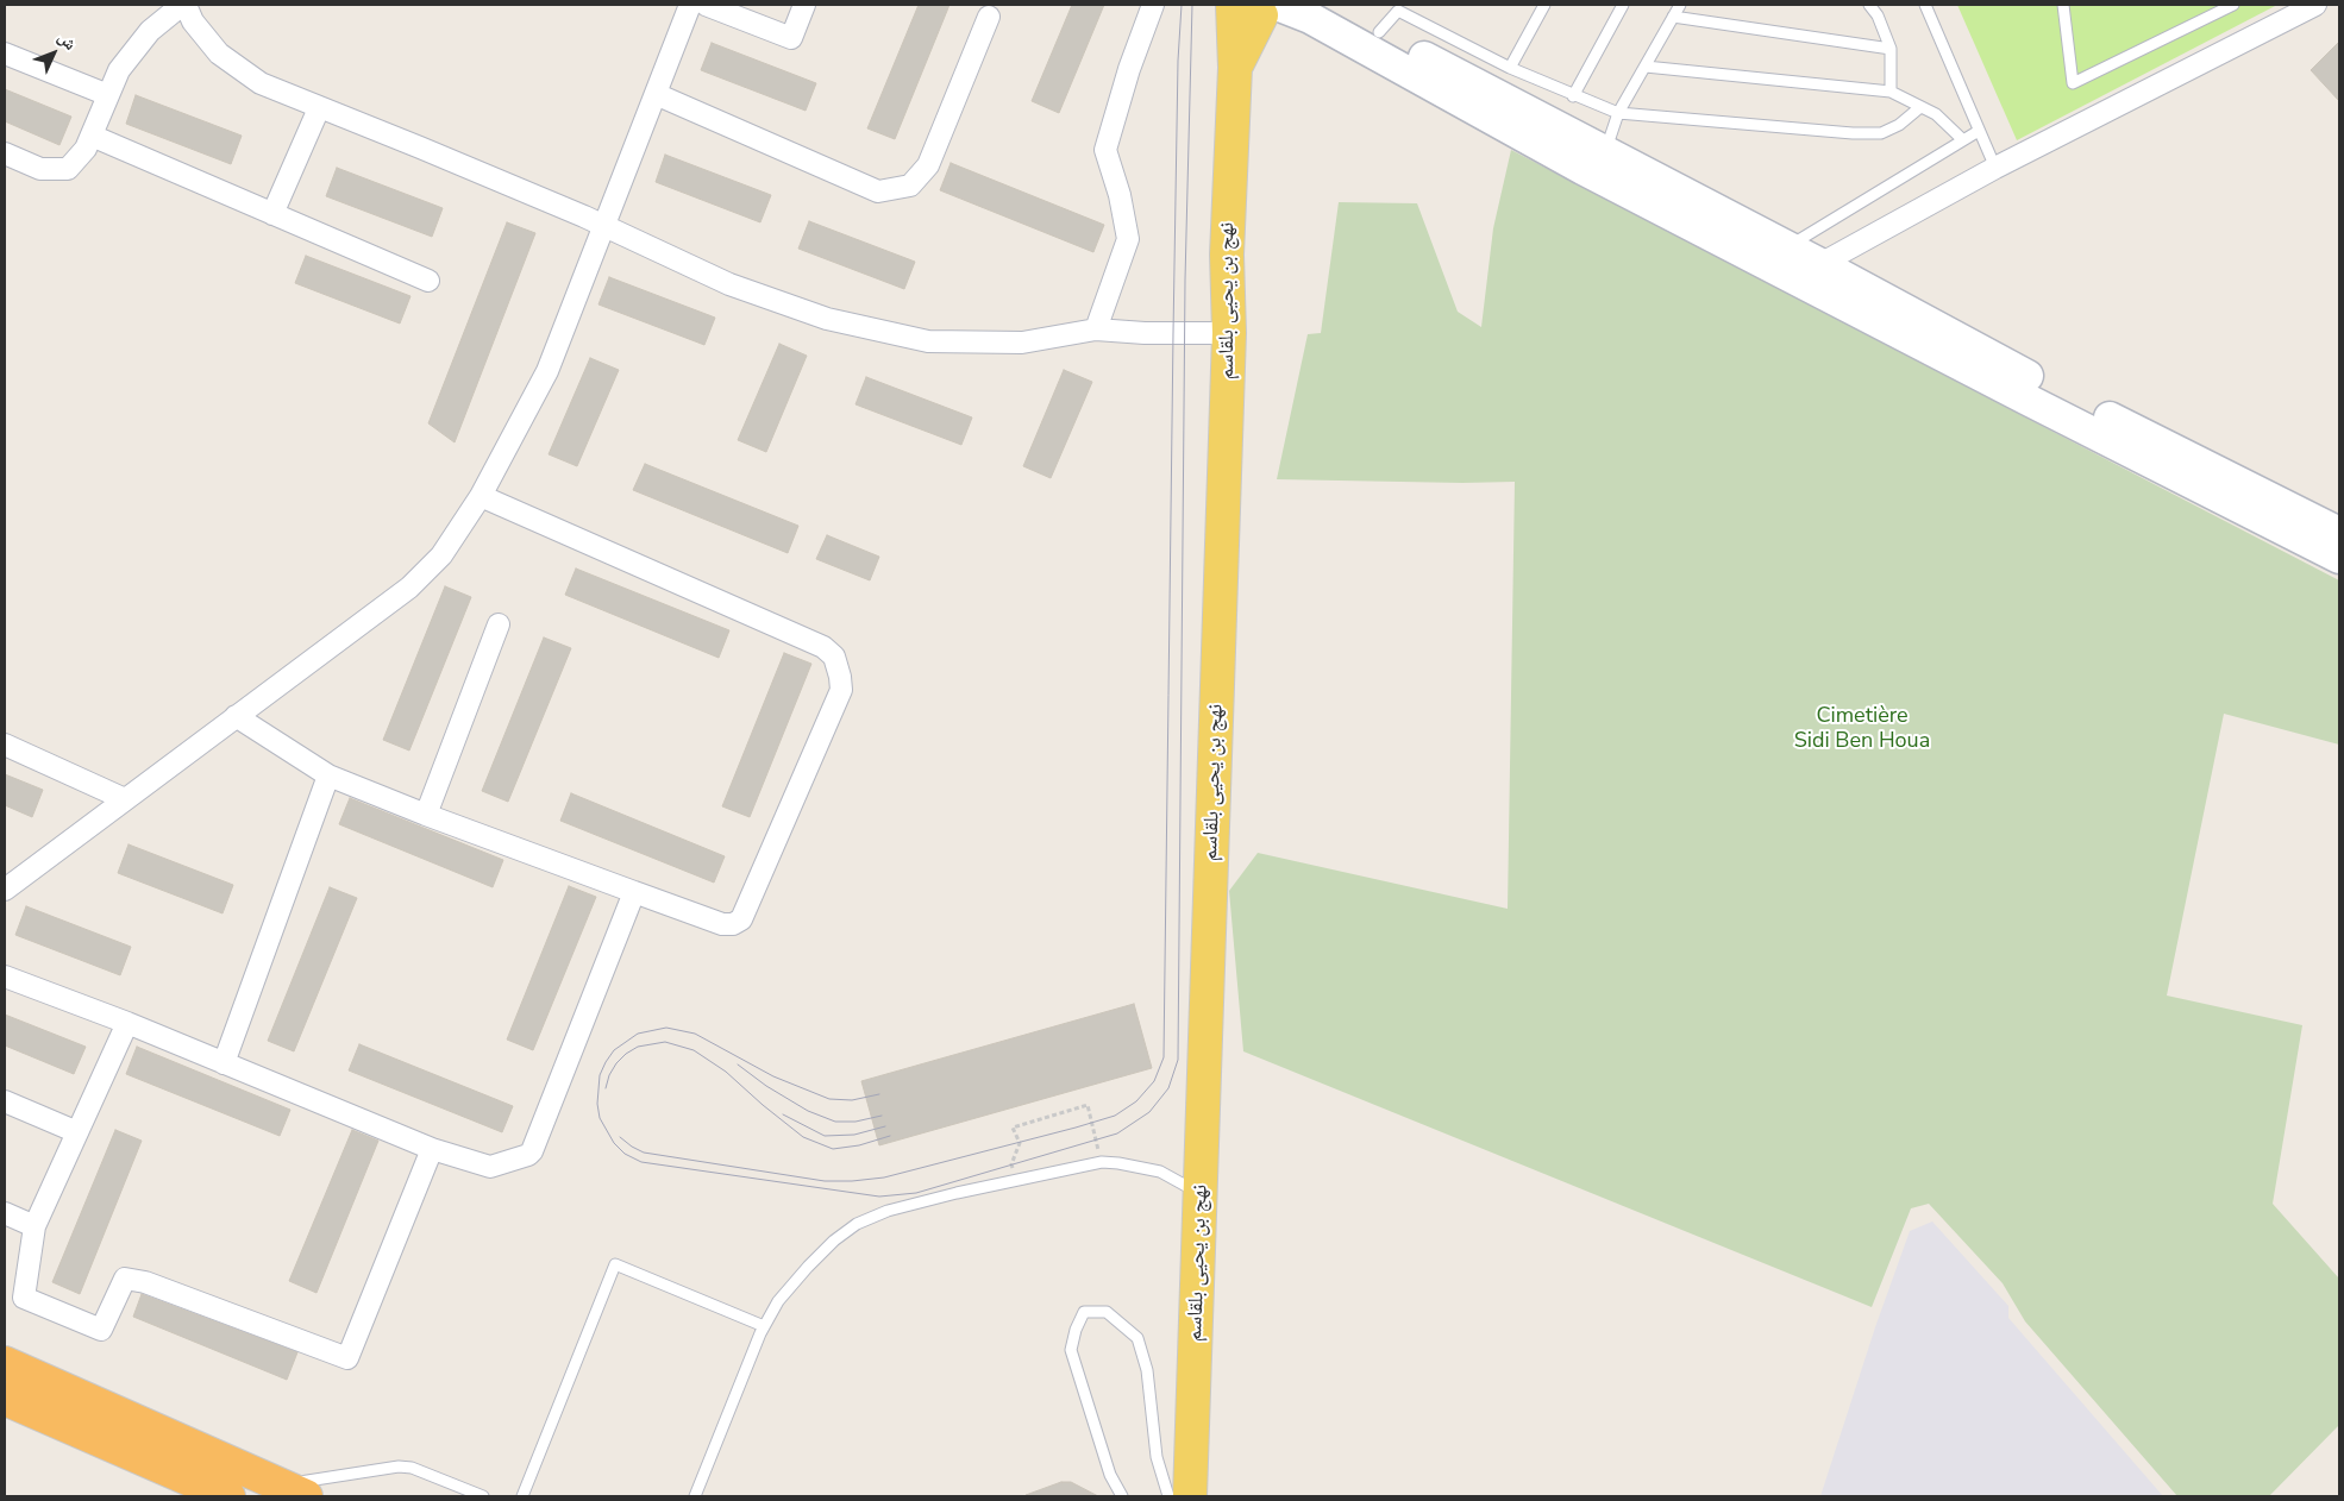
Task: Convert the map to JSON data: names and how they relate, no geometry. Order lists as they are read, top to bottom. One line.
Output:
{"streets":{"main road":["نهج بن يحيى بلقاسم"]},"parks":["Cimetière Sidi Ben Houa"],"north":"top right"}
